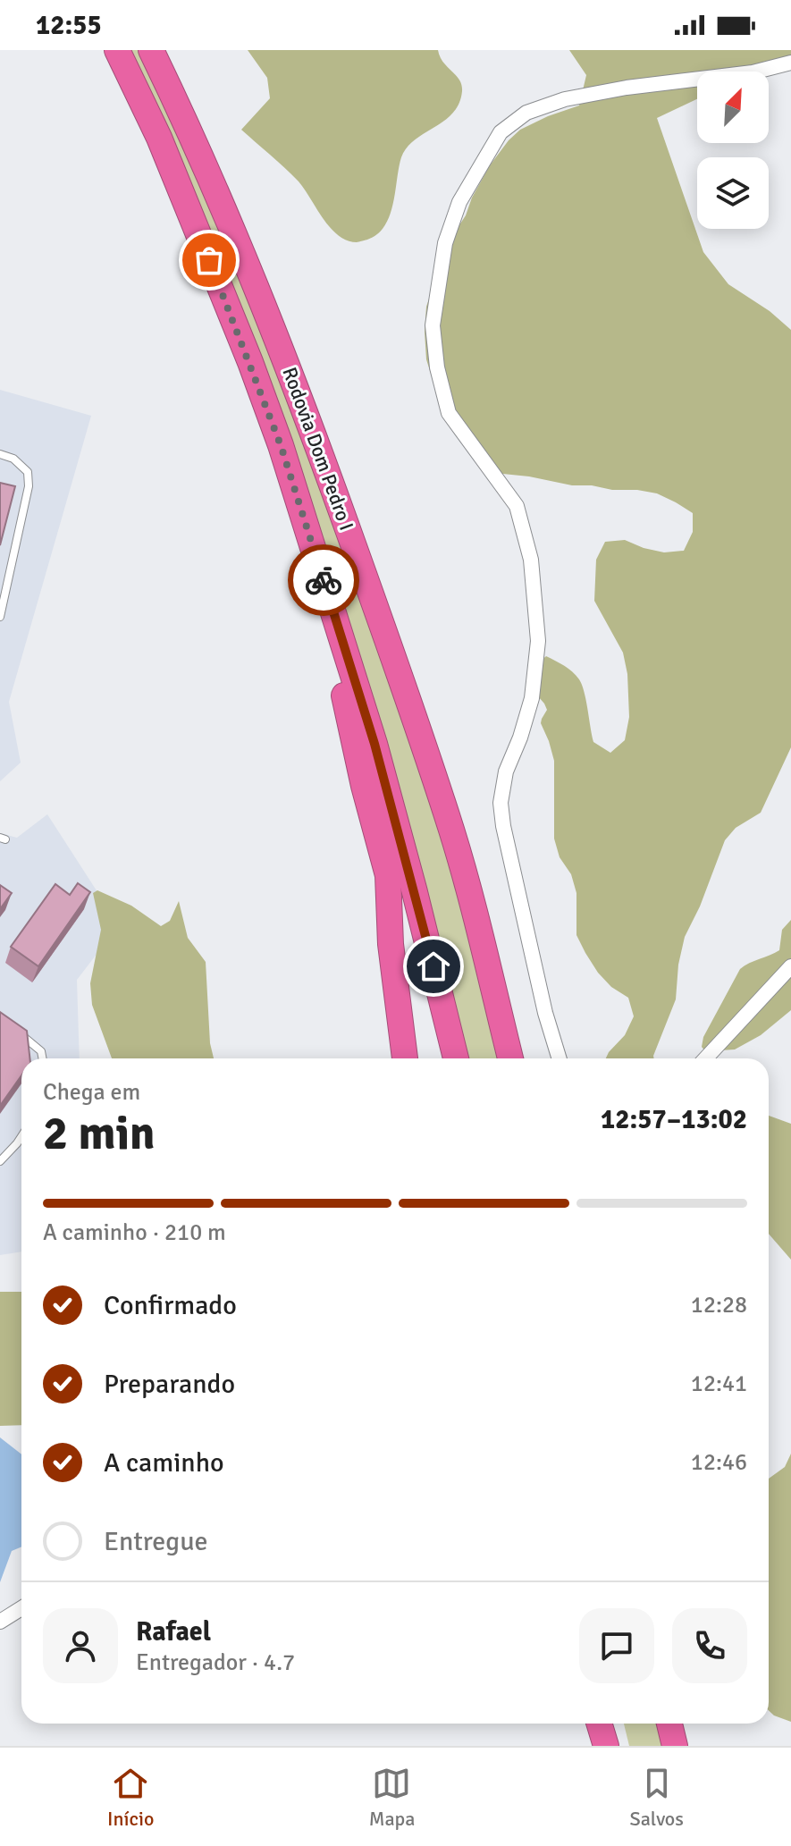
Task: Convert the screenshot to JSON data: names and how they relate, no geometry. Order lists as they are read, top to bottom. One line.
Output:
{"streets":{"highway":["Rodovia Dom Pedro I"]},"north":"top right","page":{"status":"12:55","heading":["2 min","Chega em","12:57–13:02"],"panel":["Rafael","Entregador · 4.7"],"bar":"A caminho · 210 m","list":[["Confirmado","12:28"],["Preparando","12:41"],["A caminho","12:46"],"Entregue"],"tabs":["Início","Mapa","Salvos"]}}
